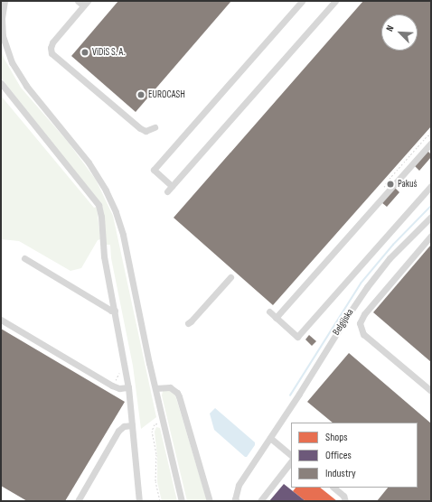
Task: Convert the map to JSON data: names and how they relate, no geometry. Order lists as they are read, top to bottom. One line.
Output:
{"streets":{"street":["Belgijska"]},"places":["ViDiS S. A.","EUROCASH","Pakuś"],"legend":["Shops","Offices","Industry"],"north":"top left"}
